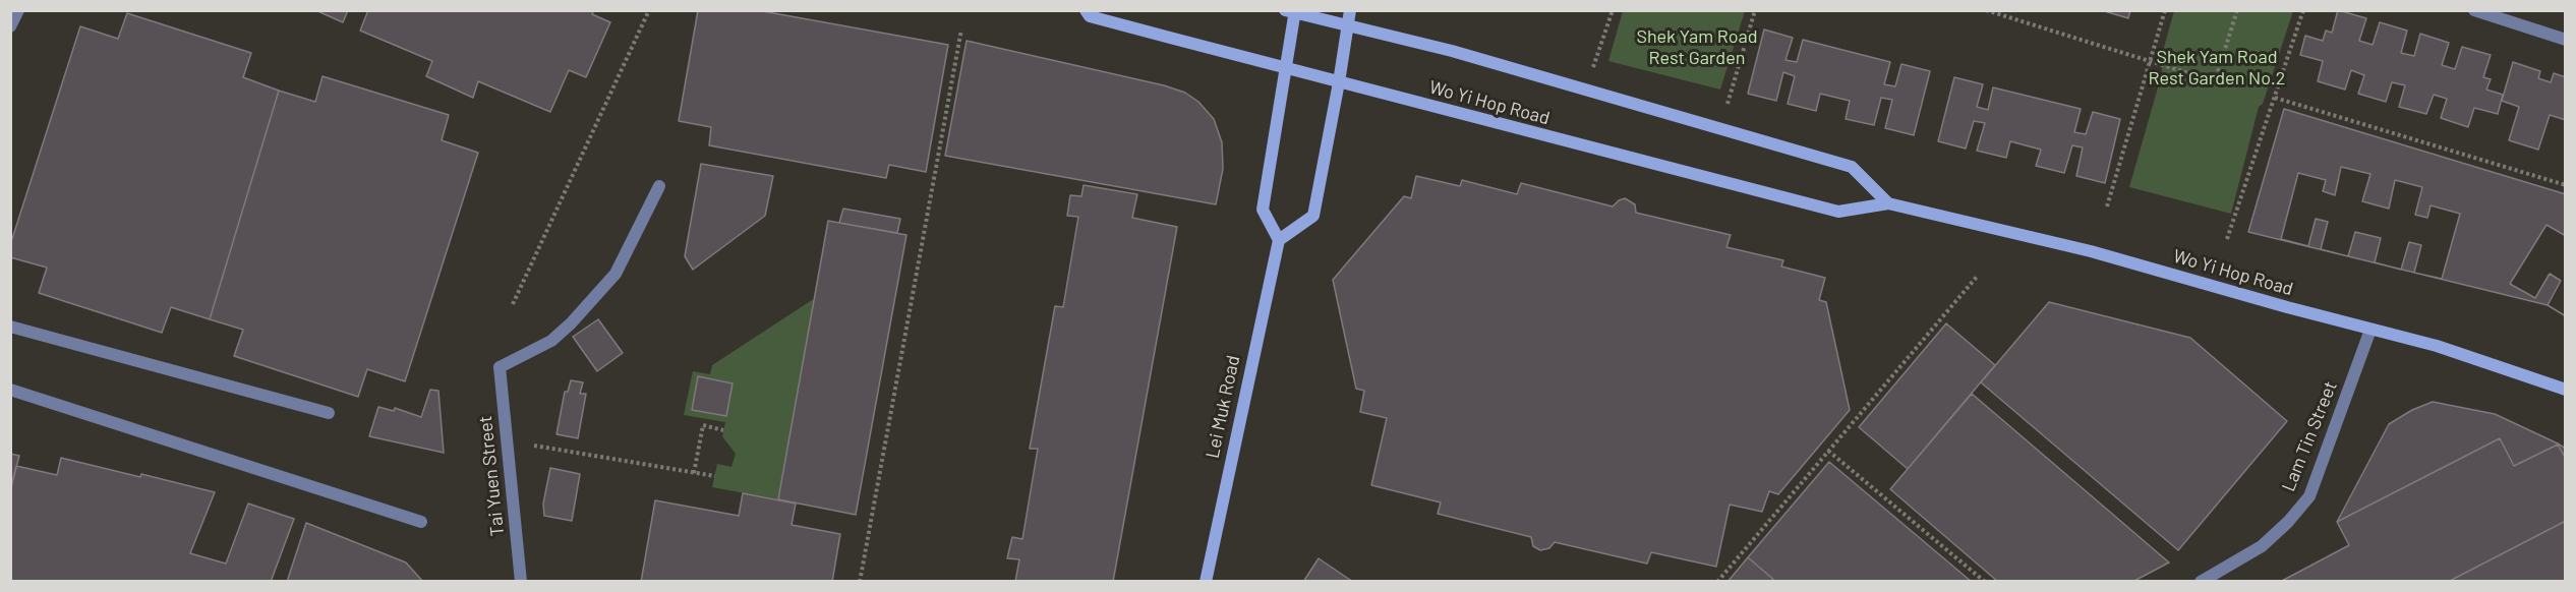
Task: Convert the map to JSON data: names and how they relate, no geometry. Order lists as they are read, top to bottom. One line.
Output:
{"streets":{"main road":["Wo Yi Hop Road","Lei Muk Road"],"street":["Lam Tin Street","Tai Yuen Street"]},"crossings":[["Wo Yi Hop Road","Lam Tin Street"]],"parks":["Shek Yam Road Rest Garden","Shek Yam Road Rest Garden No.2"]}
